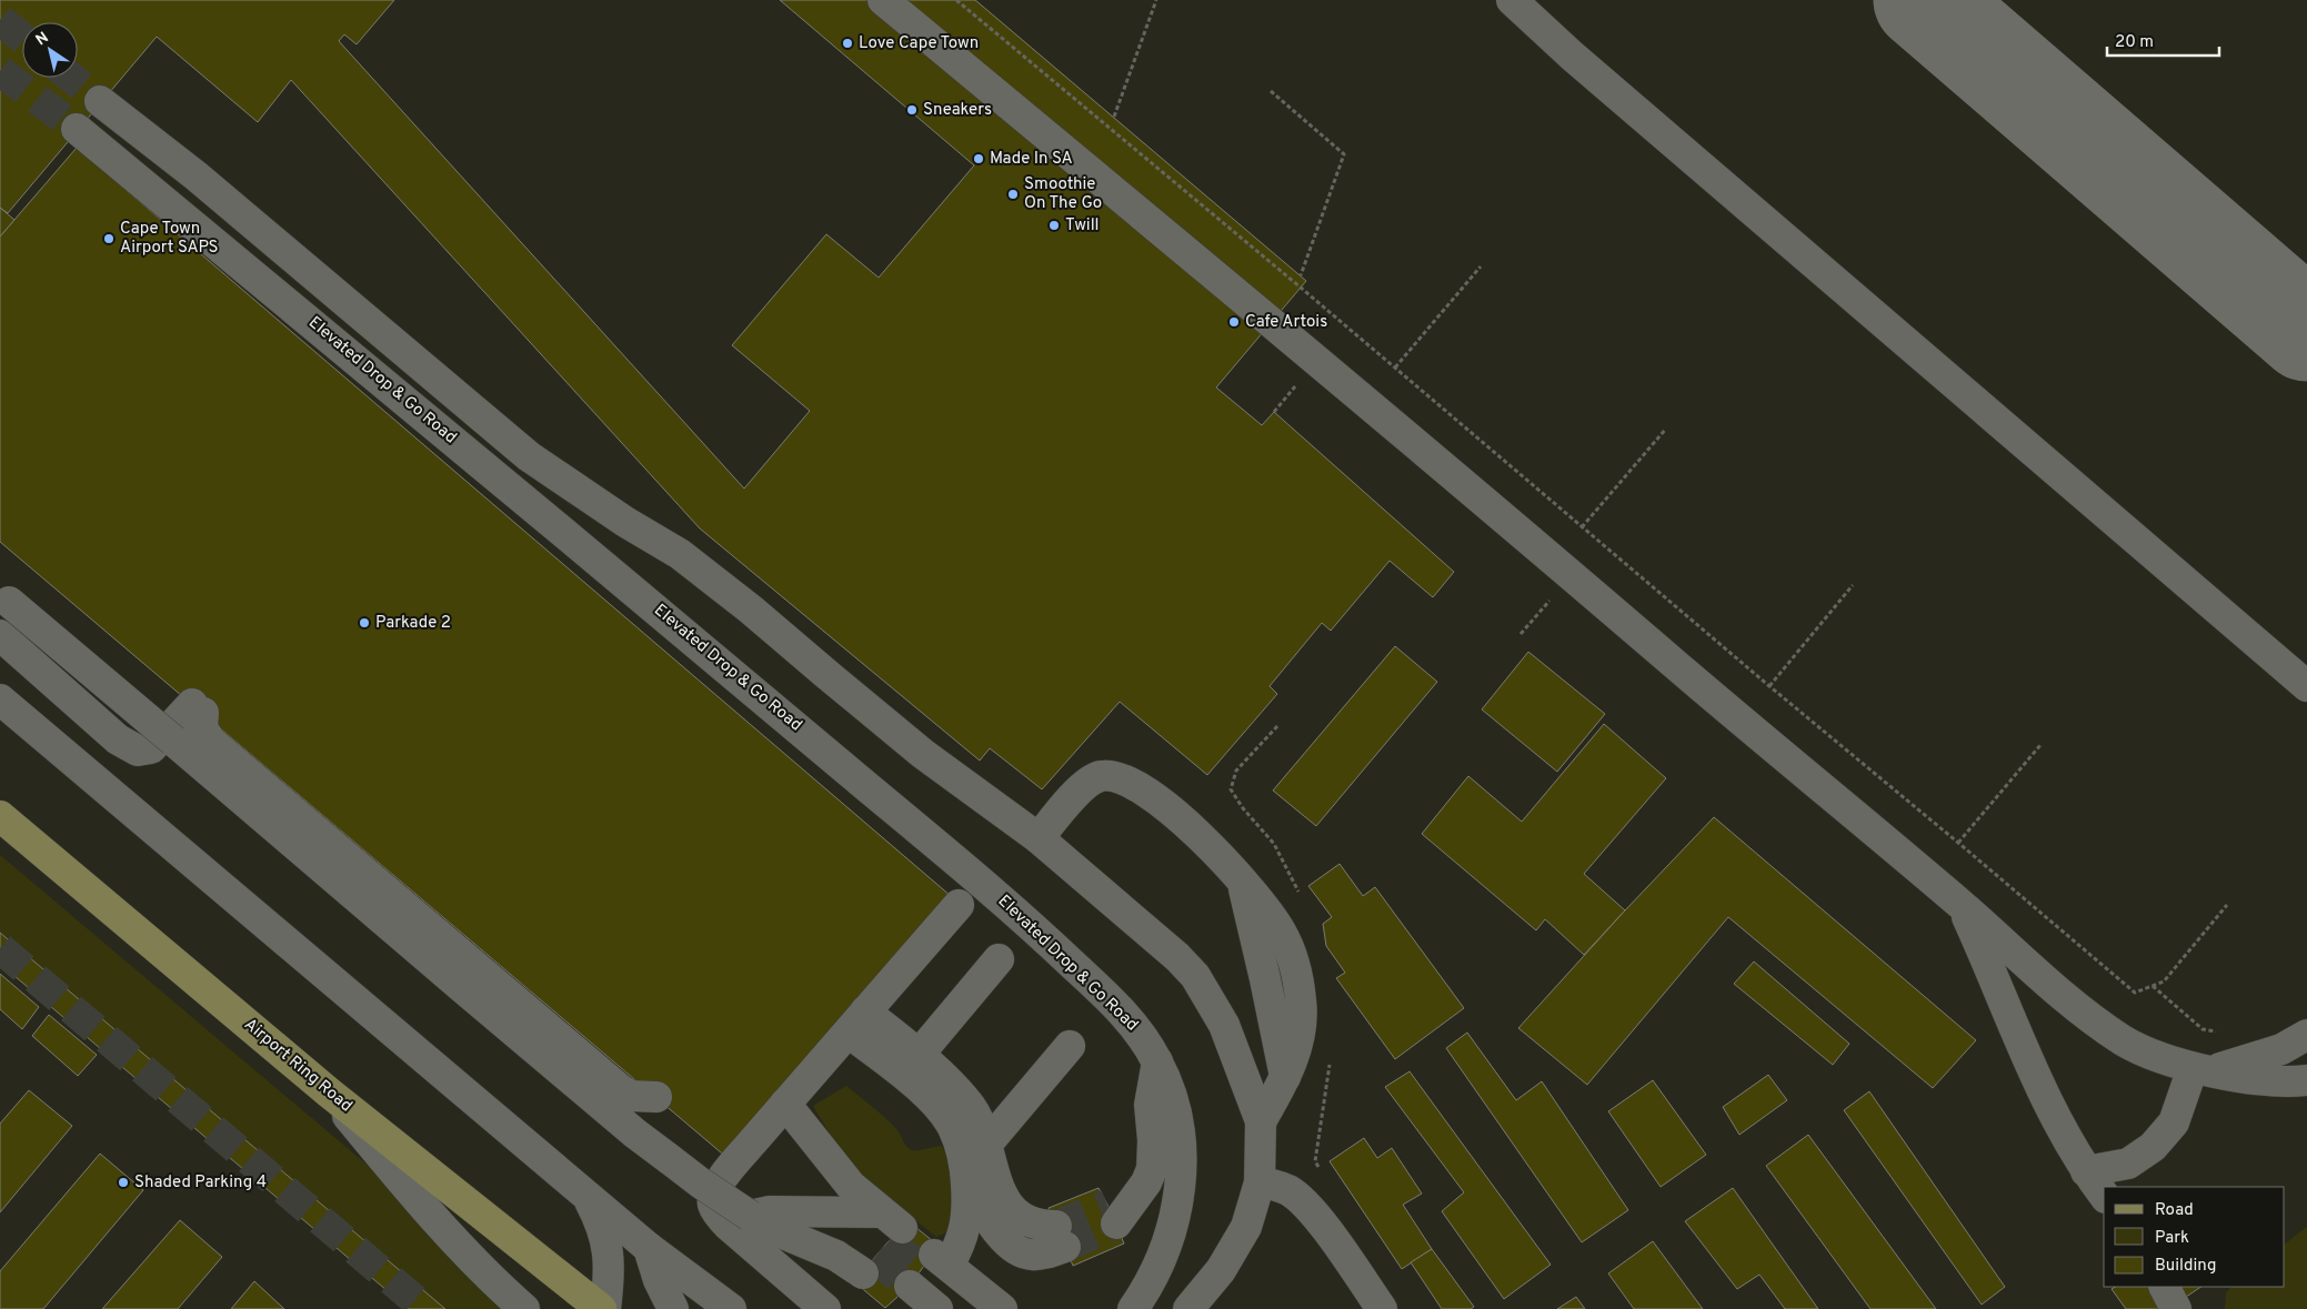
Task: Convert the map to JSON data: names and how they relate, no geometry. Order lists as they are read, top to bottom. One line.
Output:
{"streets":{"main road":["Airport Ring Road"],"street":["Elevated Drop & Go Road"]},"places":["Love Cape Town","Sneakers","Made In SA","Smoothie On The Go","Twill","Cape Town Airport SAPS","Cafe Artois","Parkade 2","Shaded Parking 4"],"legend":["Road","Park","Building"],"scale_bar":"20 m","north":"top left"}
